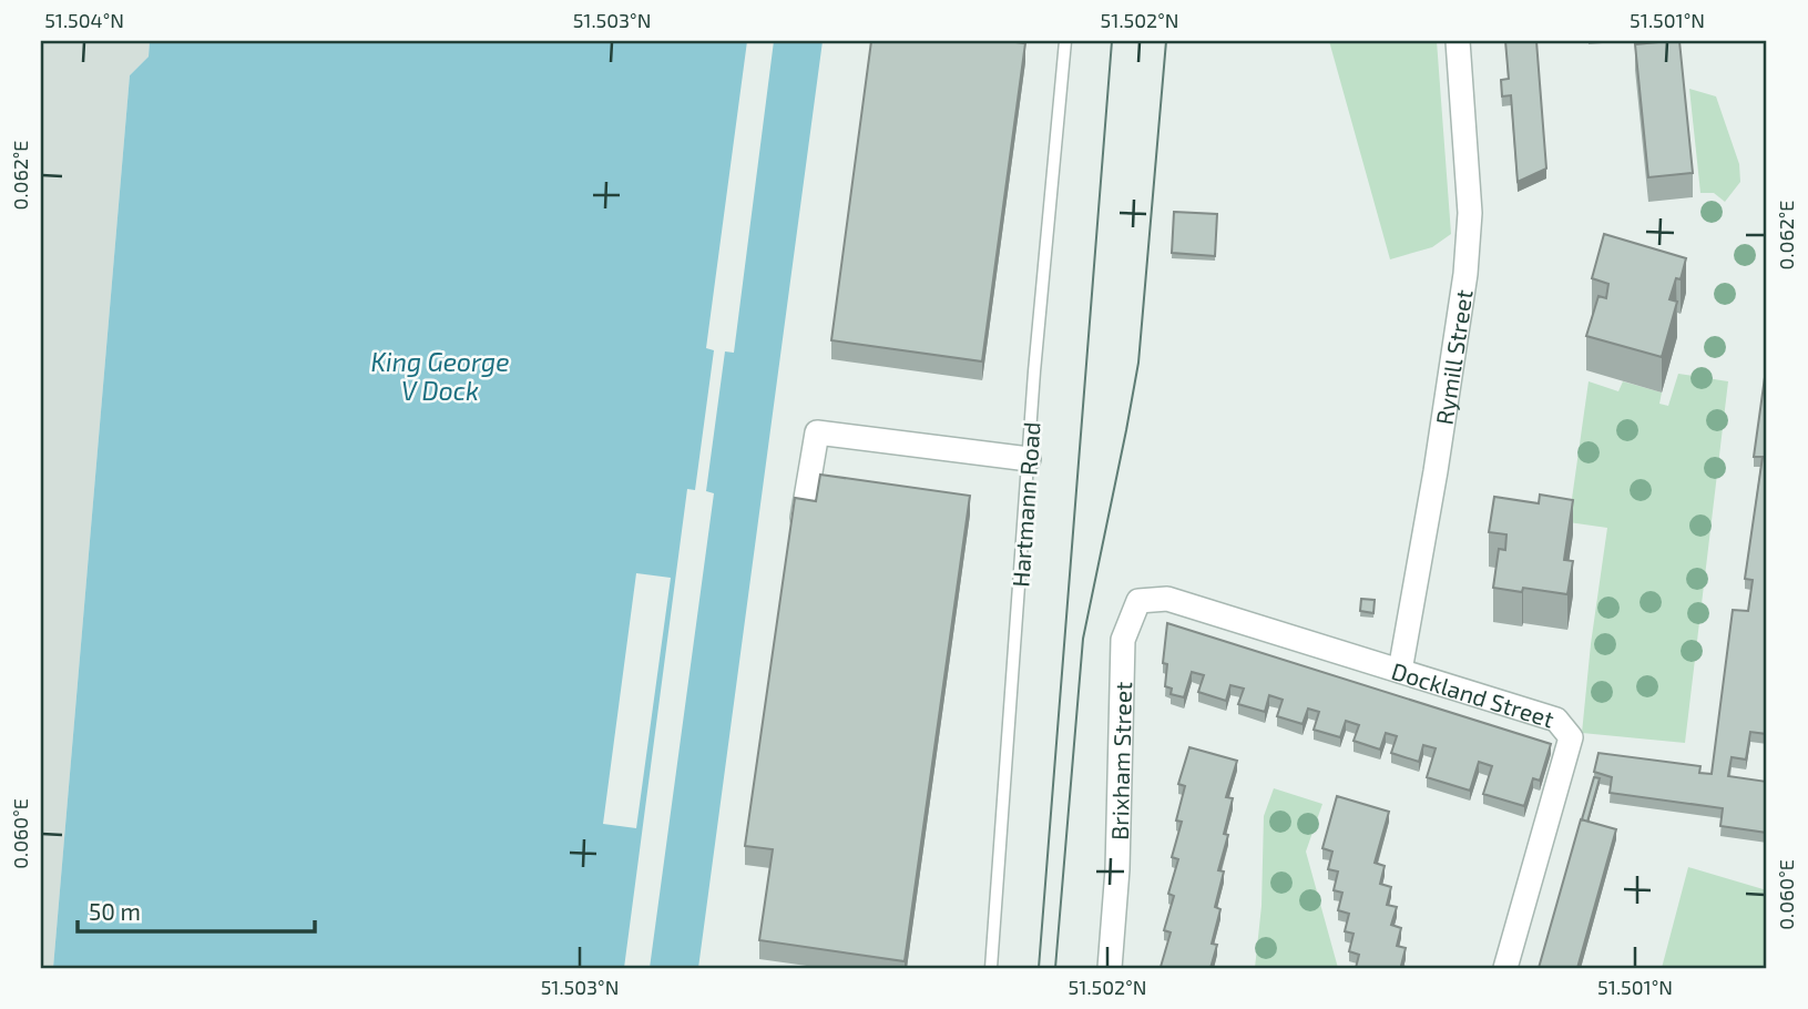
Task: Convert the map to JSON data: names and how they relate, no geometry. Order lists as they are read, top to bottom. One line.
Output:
{"streets":{"street":["Rymill Street","Dockland Street","Brixham Street"],"lane":["Hartmann Road"]},"crossings":[["Rymill Street","Dockland Street"],["Dockland Street","Brixham Street"]],"water":["King George V Dock"],"scale_bar":"50 m","coordinates":["51.504°N","51.503°N","51.502°N","51.501°N","0.062°E","0.060°E"]}
